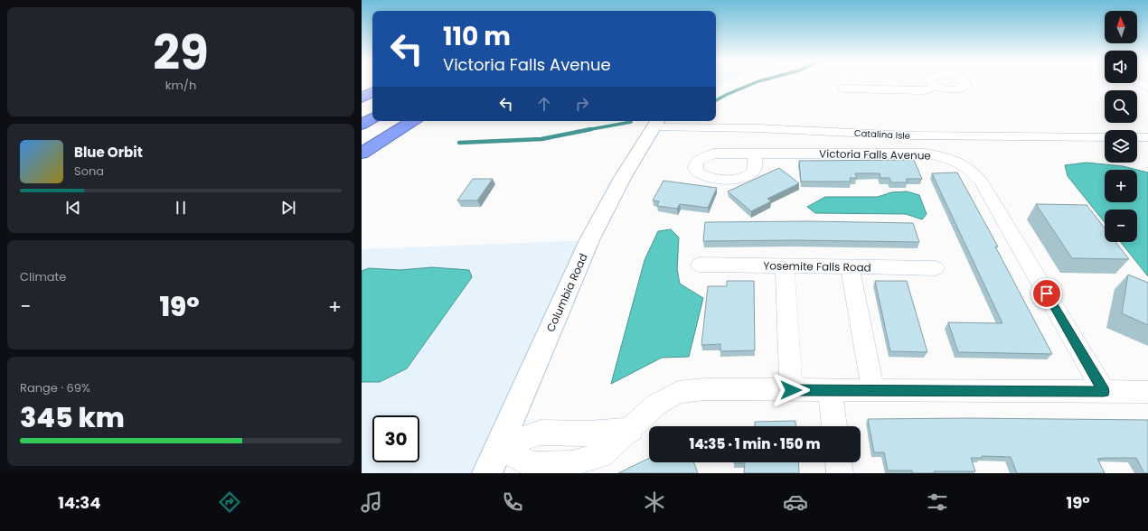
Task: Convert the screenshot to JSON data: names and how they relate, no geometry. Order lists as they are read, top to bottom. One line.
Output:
{"streets":{"street":["Catalina Isle","Victoria Falls Avenue","Yosemite Falls Road","Columbia Road"]},"crossings":[["Catalina Isle","Columbia Road"]],"north":"top","page":{"tile":[["29","km/h"],"Climate",["Range · 69%","345 km"]],"map_buttons":["+","−"],"turn":["110 m","Victoria Falls Avenue"],"song":["Blue Orbit","Sona"],"heat":["−","19°","+"],"limit":"30","trip":"14:35 · 1 min · 150 m","tabs":["14:34","19°"]}}
